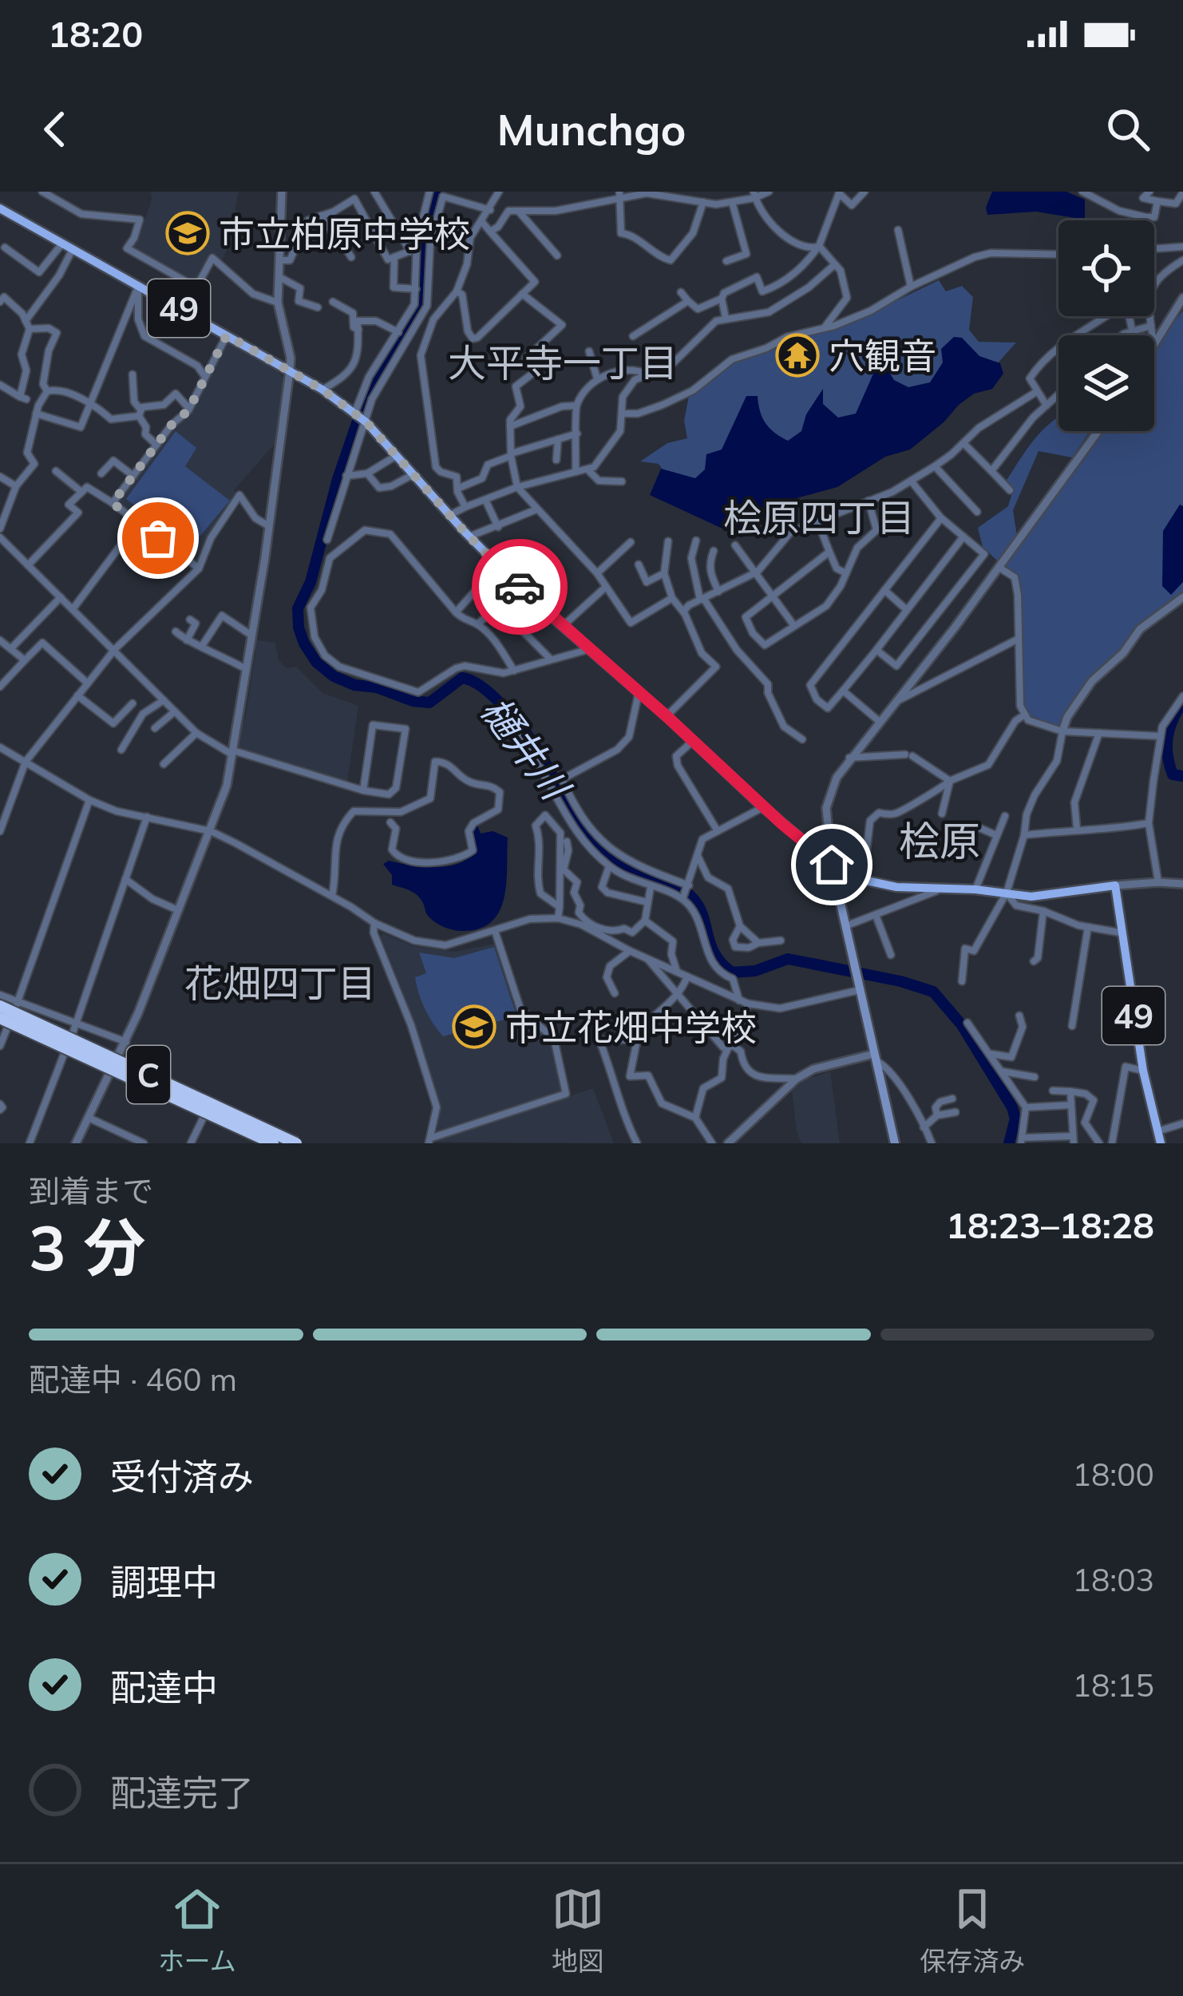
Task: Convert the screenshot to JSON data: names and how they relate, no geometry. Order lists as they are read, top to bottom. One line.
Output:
{"streets":{"highway":["C"],"main road":["49"]},"districts":["大平寺一丁目","桧原四丁目","桧原","花畑四丁目"],"water":["樋井川"],"places":{"school or university":["市立柏原中学校","市立花畑中学校"],"temple":["穴観音"]},"page":{"status":"18:20","header":"Munchgo","heading":["3 分","到着まで","18:23–18:28"],"bar":"配達中 · 460 m","list":[["受付済み","18:00"],["調理中","18:03"],["配達中","18:15"],"配達完了"],"tabs":["ホーム","地図","保存済み"]}}
